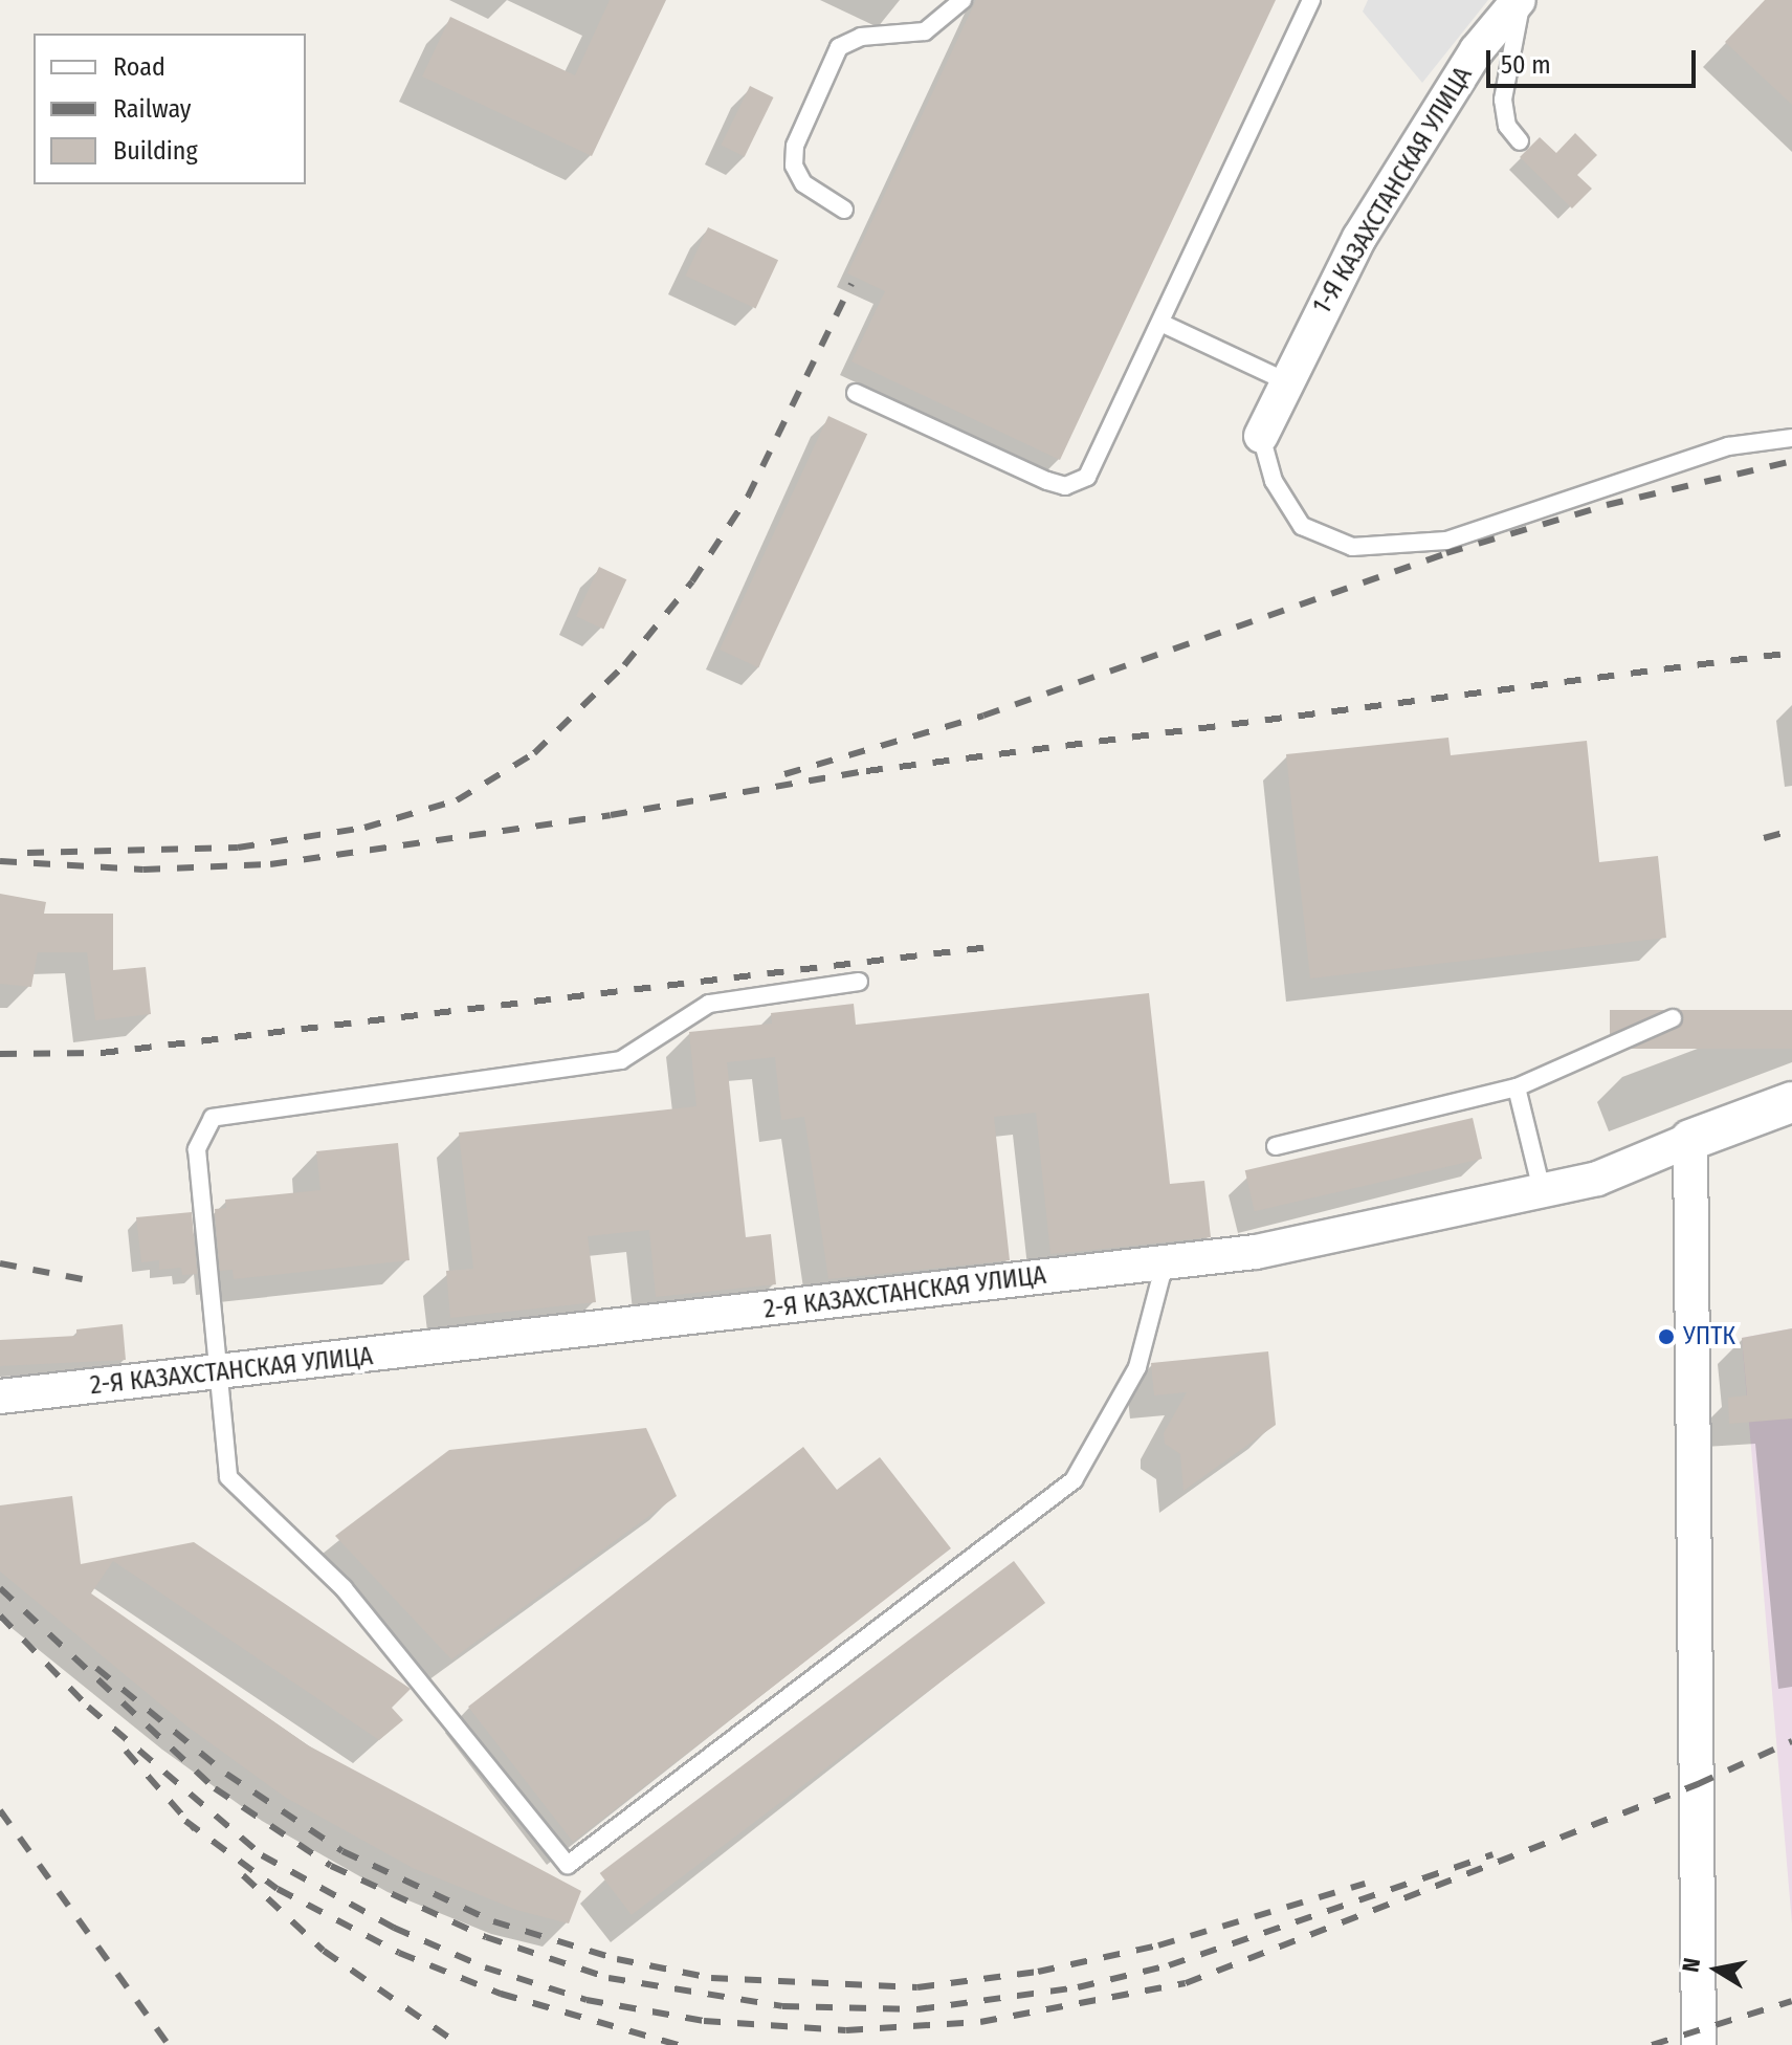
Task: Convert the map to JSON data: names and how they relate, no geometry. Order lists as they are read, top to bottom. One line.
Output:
{"streets":{"street":["1-Я КАЗАХСТАНСКАЯ УЛИЦА","2-Я КАЗАХСТАНСКАЯ УЛИЦА"]},"places":["УПТК"],"legend":["Road","Railway","Building"],"scale_bar":"50 m","north":"left"}
